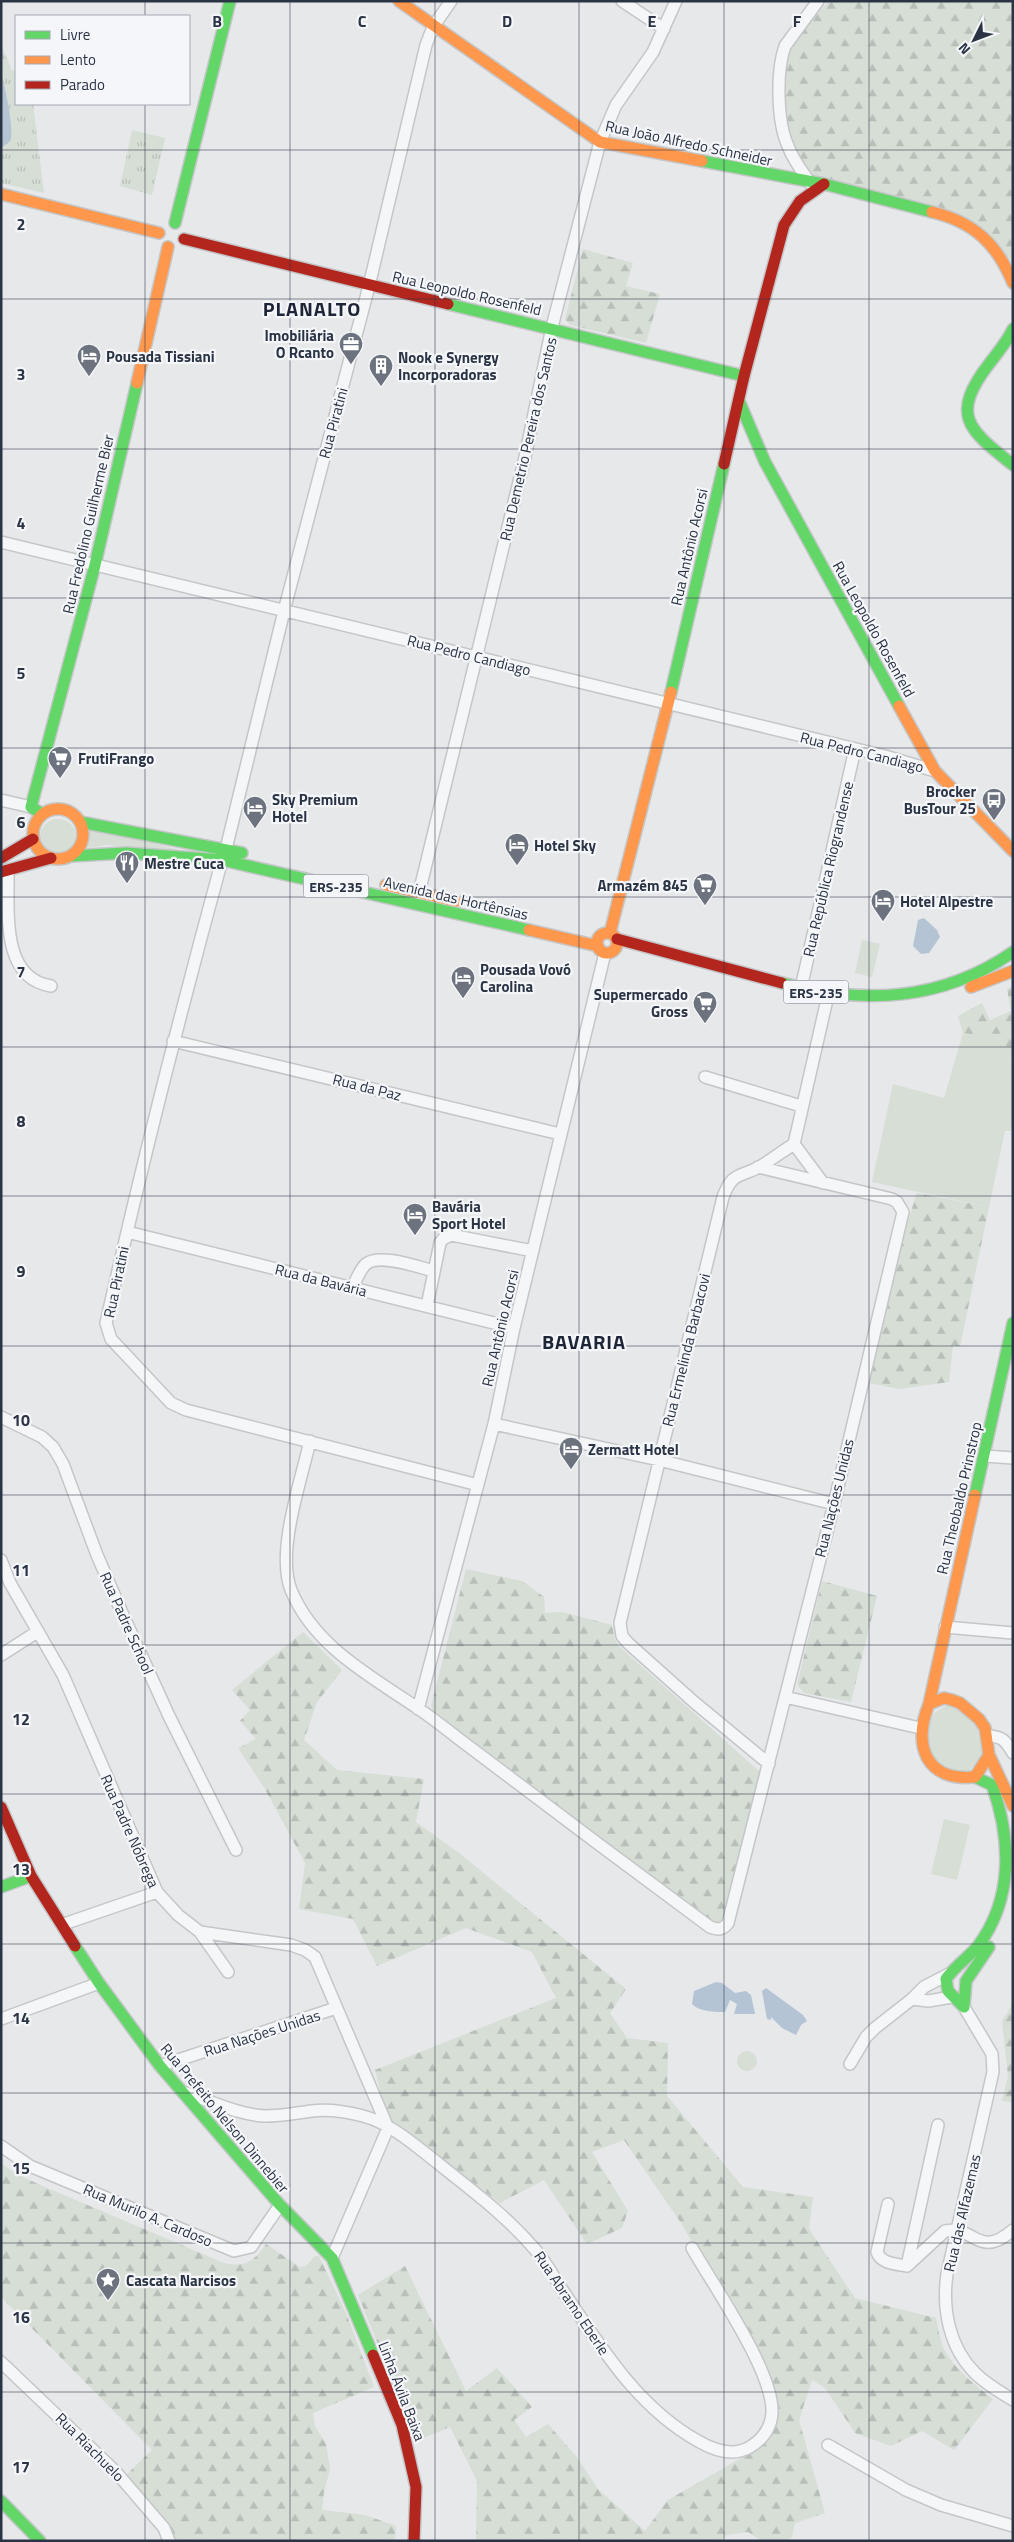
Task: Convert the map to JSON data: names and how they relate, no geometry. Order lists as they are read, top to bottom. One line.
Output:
{"streets":{"street":["Rua João Alfredo Schneider","Rua Leopoldo Rosenfeld","Rua Piratini","Rua Demetrio Pereira dos Santos","Rua Fredolino Guilherme Bier","Rua Antônio Acorsi","Rua Pedro Candiago","Rua República Riograndense","ERS-235","Avenida das Hortênsias","Rua da Paz","Rua da Bavária","Rua Ermelinda Barbacovi","Rua Nações Unidas","Rua Theobaldo Prinstrop","Rua Padre School","Rua Padre Nóbrega","Rua Prefeito Nelson Dinnebier","Rua das Alfazemas","Rua Murilo A. Cardoso","Rua Abramo Eberle","Linha Ávila Baixa","Rua Riachuelo"]},"crossings":[["Rua João Alfredo Schneider","Rua Piratini"],["Rua João Alfredo Schneider","Rua Demetrio Pereira dos Santos"],["Rua João Alfredo Schneider","Rua Antônio Acorsi"],["Rua Leopoldo Rosenfeld","Rua Piratini"],["Rua Leopoldo Rosenfeld","Rua Demetrio Pereira dos Santos"],["Rua Leopoldo Rosenfeld","Rua Fredolino Guilherme Bier"],["Rua Leopoldo Rosenfeld","Rua Antônio Acorsi"],["Rua Leopoldo Rosenfeld","Rua Pedro Candiago"],["Rua Piratini","Rua Antônio Acorsi"],["Rua Piratini","Rua Pedro Candiago"],["Rua Piratini","Avenida das Hortênsias"],["Rua Piratini","Rua da Paz"],["Rua Piratini","Rua da Bavária"],["Rua Demetrio Pereira dos Santos","Rua Pedro Candiago"],["Rua Demetrio Pereira dos Santos","Avenida das Hortênsias"],["Rua Fredolino Guilherme Bier","Rua Pedro Candiago"],["Rua Antônio Acorsi","Rua Pedro Candiago"],["Rua Antônio Acorsi","Avenida das Hortênsias"],["Rua Antônio Acorsi","Rua da Paz"],["Rua Antônio Acorsi","Rua da Bavária"],["Rua Antônio Acorsi","Rua Nações Unidas"],["Rua Pedro Candiago","Rua República Riograndense"],["Rua República Riograndense","Avenida das Hortênsias"],["ERS-235","Avenida das Hortênsias"],["Rua Ermelinda Barbacovi","Rua Nações Unidas"],["Rua Nações Unidas","Rua Padre Nóbrega"],["Rua Nações Unidas","Rua Prefeito Nelson Dinnebier"],["Rua Padre Nóbrega","Rua Abramo Eberle"],["Rua Prefeito Nelson Dinnebier","Rua Murilo A. Cardoso"],["Rua Prefeito Nelson Dinnebier","Rua Abramo Eberle"],["Rua Prefeito Nelson Dinnebier","Linha Ávila Baixa"]],"districts":["PLANALTO","BAVARIA"],"places":{"office":["Imobiliária O Rcanto"],"hotel":["Pousada Tissiani","Sky Premium Hotel","Hotel Sky","Hotel Alpestre","Pousada Vovó Carolina","Bavária Sport Hotel","Zermatt Hotel"],"building":["Nook e Synergy Incorporadoras"],"supermarket":["FrutiFrango","Armazém 845","Supermercado Gross"],"bus stop":["Brocker BusTour 25"],"restaurant":["Mestre Cuca"],"place":["Cascata Narcisos"]},"legend":["Livre","Lento","Parado"],"north":"bottom left","grid":{"columns":["B","C","D","E","F"],"rows":["2","3","4","5","6","7","8","9","10","11","12","13","14","15","16","17"]}}
